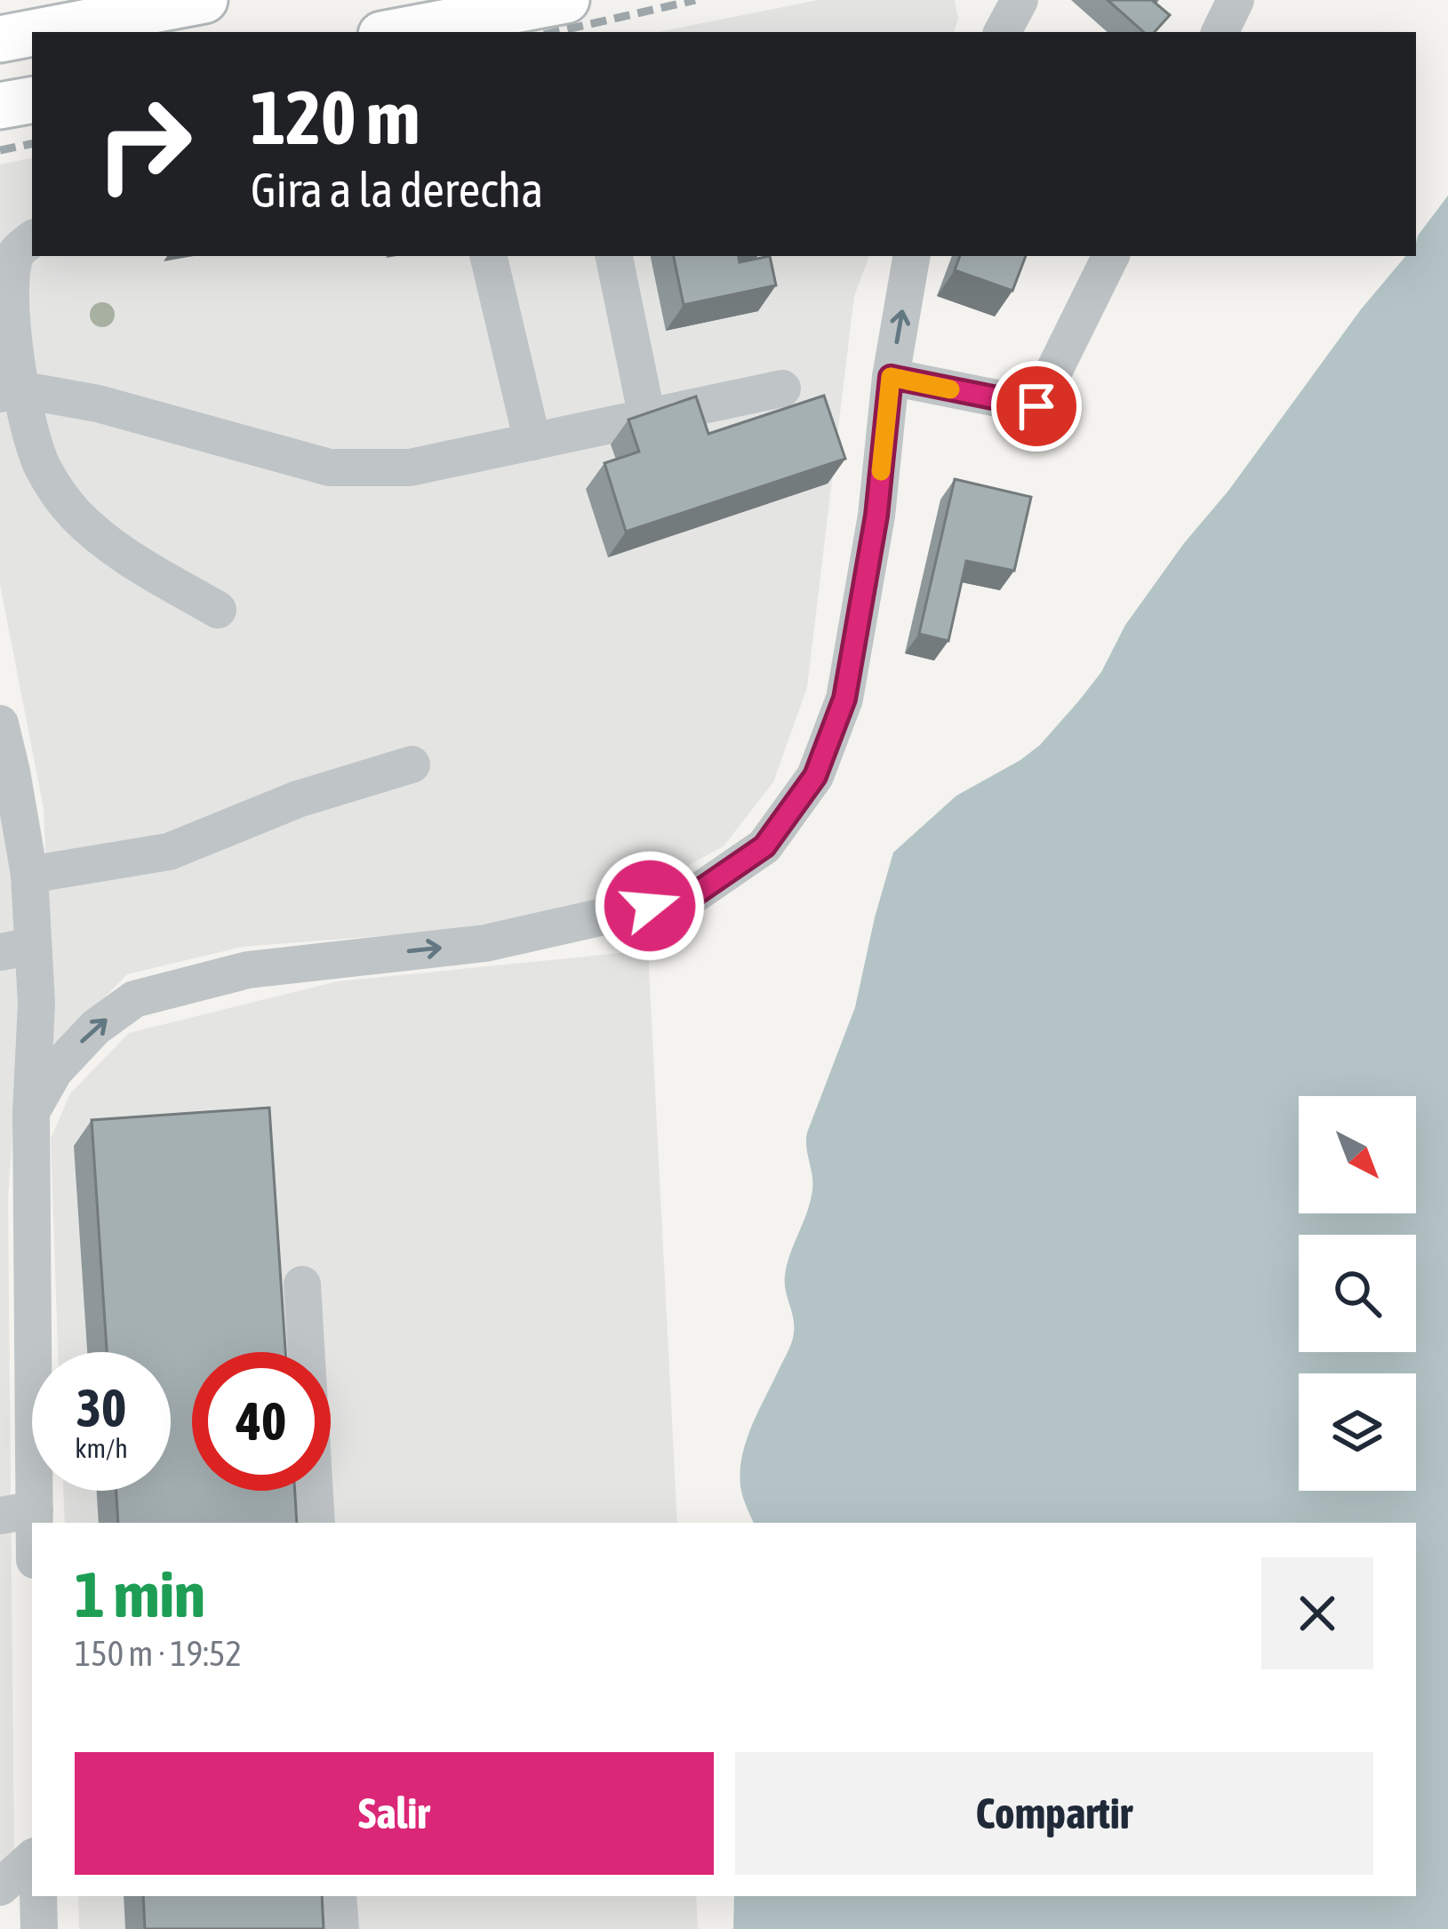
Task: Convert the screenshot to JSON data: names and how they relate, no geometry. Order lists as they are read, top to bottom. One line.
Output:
{"north":"bottom right","page":{"turn":["120 m","Gira a la derecha"],"speed":"30 km/h","limit":"40","heading":["1 min","150 m · 19:52"],"buttons":["Salir","Compartir"]}}
